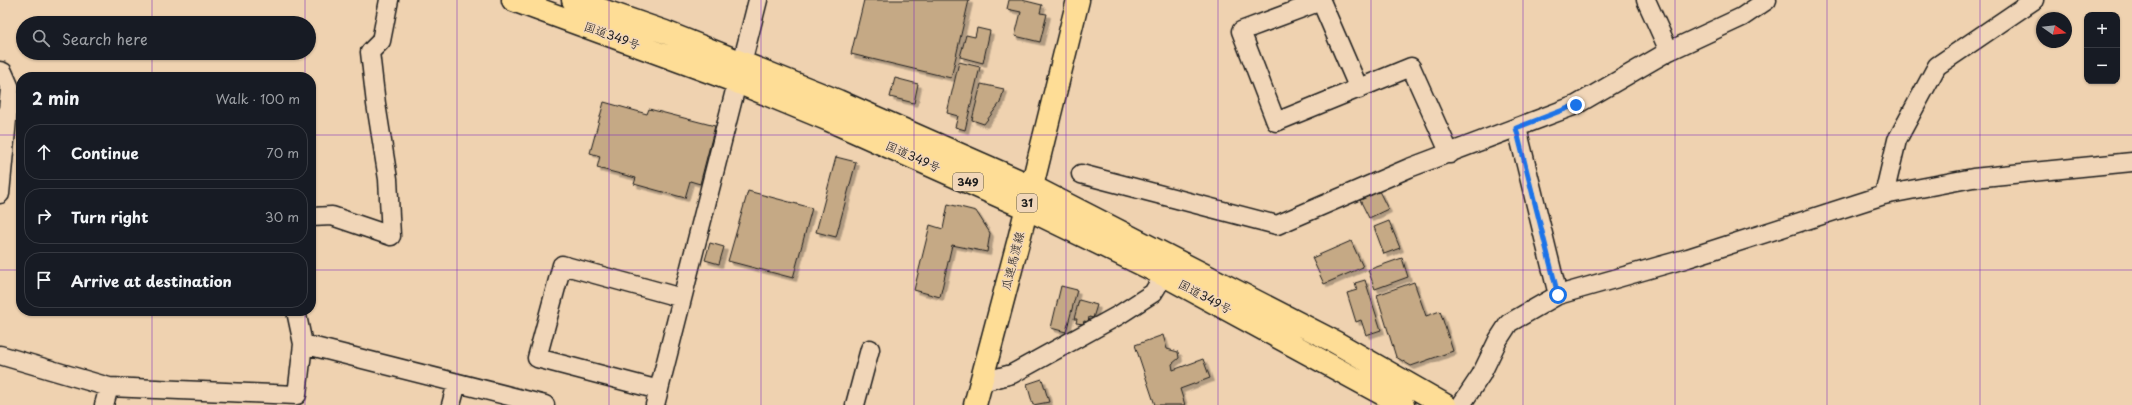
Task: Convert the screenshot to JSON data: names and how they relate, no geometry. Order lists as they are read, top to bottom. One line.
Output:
{"streets":{"main road":["国道349号","349","31","瓜連馬渡線"]},"crossings":[["国道349号","瓜連馬渡線"]],"north":"right","page":{"map_buttons":["+","−"],"search":"Search here","heading":["2 min","Walk · 100 m"],"list":[["Continue","70 m"],["Turn right","30 m"],"Arrive at destination"]}}
